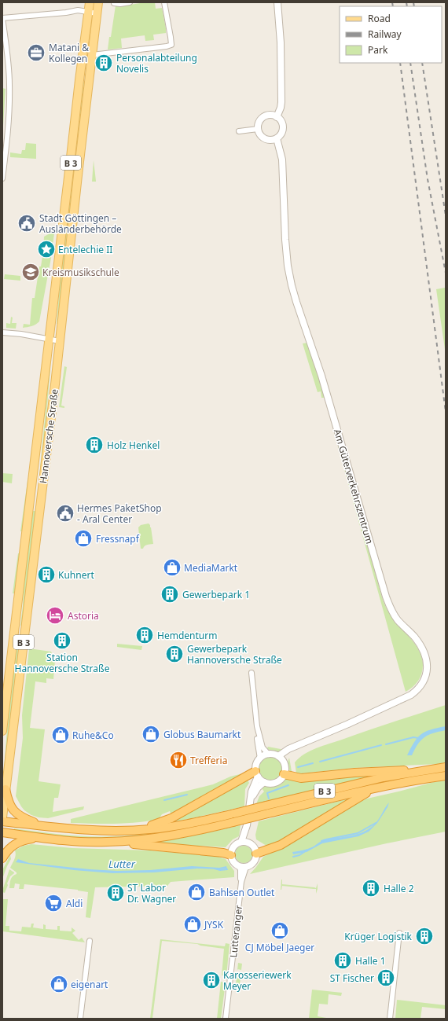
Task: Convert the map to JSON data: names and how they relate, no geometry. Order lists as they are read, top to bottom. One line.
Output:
{"streets":{"highway":["B 3"],"main road":["Hannoversche Straße"],"street":["Am Güterverkehrszentrum","Lutteranger"]},"crossings":[["B 3","Hannoversche Straße"]],"water":["Lutter"],"places":{"office":["Matani & Kollegen"],"building":["Personalabteilung Novelis","Holz Henkel","Kuhnert","Gewerbepark 1","Hemdenturm","Station Hannoversche Straße","Gewerbepark Hannoversche Straße","Halle 2","ST Labor Dr. Wagner","Krüger Logistik","Halle 1","ST Fischer","Karosseriewerk Meyer"],"public building":["Stadt Göttingen – Ausländerbehörde","Hermes PaketShop - Aral Center"],"place":["Entelechie II"],"school or university":["Kreismusikschule"],"shop":["Fressnapf","MediaMarkt","Globus Baumarkt","Ruhe&Co","Bahlsen Outlet","JYSK","CJ Möbel Jaeger","eigenart"],"hotel":["Astoria"],"restaurant":["Trefferia"],"supermarket":["Aldi"]},"legend":["Road","Railway","Park"]}
